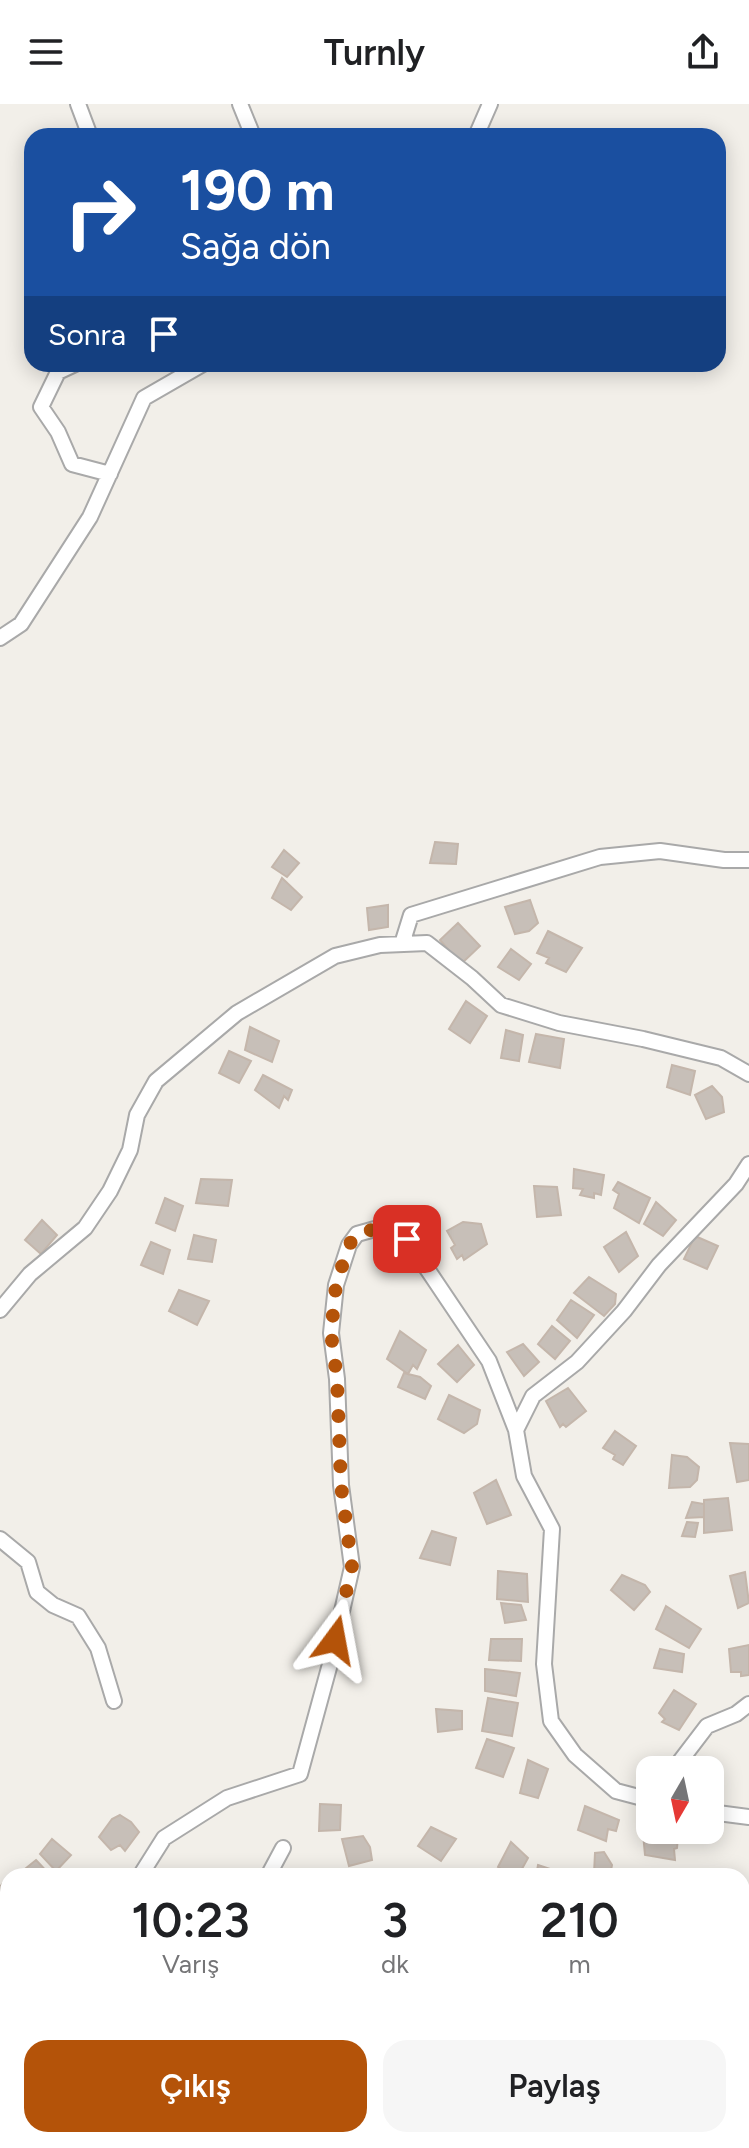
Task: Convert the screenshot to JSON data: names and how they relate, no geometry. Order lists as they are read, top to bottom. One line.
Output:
{"north":"bottom","page":{"header":"Turnly","turn":["190 m","Sağa dön"],"then":"Sonra","eta":["10:23","Varış","3","dk","210","m"],"buttons":["Çıkış","Paylaş"]}}
